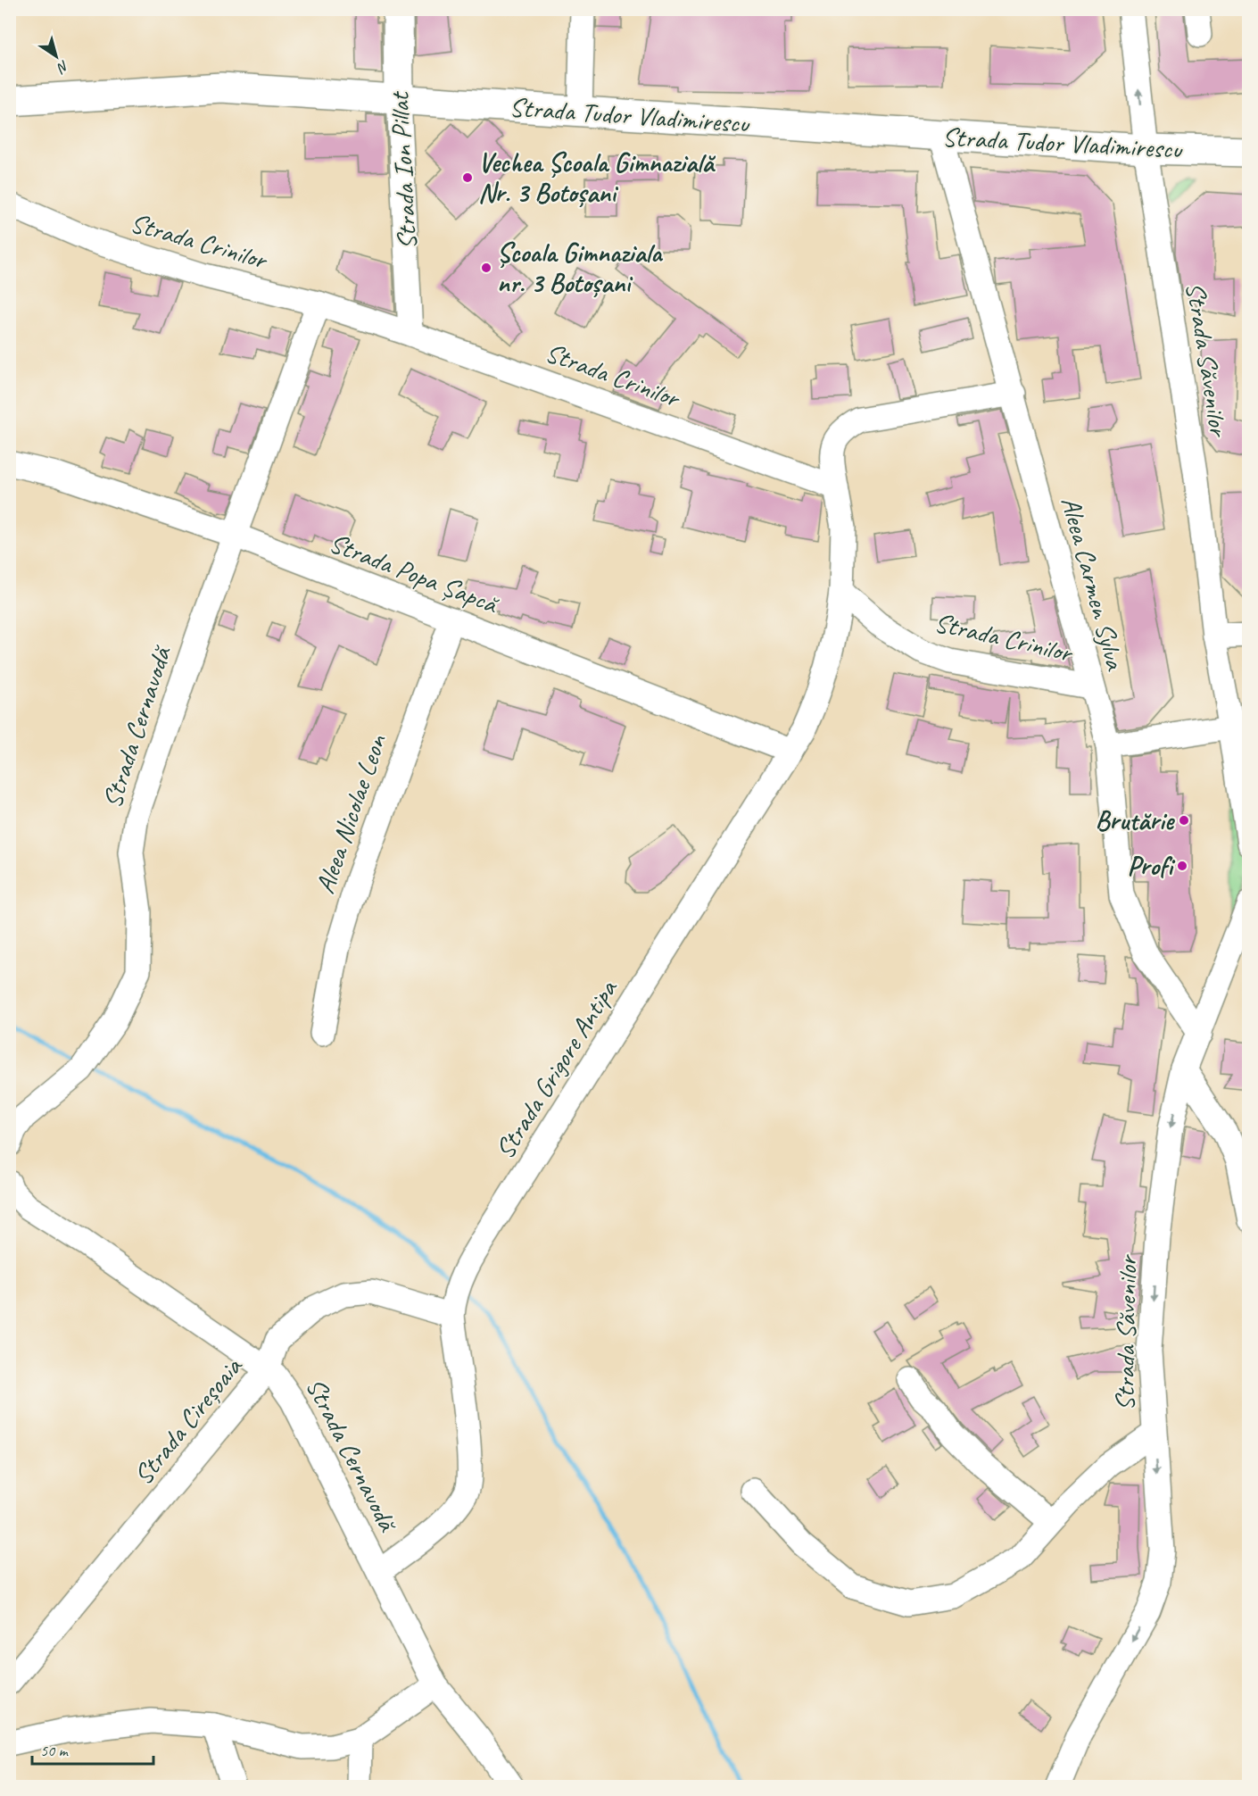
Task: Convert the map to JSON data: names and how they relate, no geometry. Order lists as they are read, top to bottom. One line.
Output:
{"streets":{"main road":["Strada Tudor Vladimirescu","Strada Ion Pillat"],"street":["Strada Crinilor","Strada Săvenilor","Strada Popa Șapcă","Aleea Carmen Sylva","Strada Cernavodă","Aleea Nicolae Leon","Strada Grigore Antipa","Strada Cireșoaia"]},"crossings":[["Strada Tudor Vladimirescu","Strada Ion Pillat"],["Strada Tudor Vladimirescu","Strada Săvenilor"],["Strada Tudor Vladimirescu","Aleea Carmen Sylva"],["Strada Ion Pillat","Strada Crinilor"],["Strada Crinilor","Aleea Carmen Sylva"],["Strada Crinilor","Strada Cernavodă"],["Strada Crinilor","Strada Grigore Antipa"],["Strada Săvenilor","Aleea Carmen Sylva"],["Strada Popa Șapcă","Strada Cernavodă"],["Strada Popa Șapcă","Aleea Nicolae Leon"],["Strada Popa Șapcă","Strada Grigore Antipa"],["Strada Cernavodă","Strada Cireșoaia"],["Strada Grigore Antipa","Strada Cireșoaia"]],"places":["Vechea Școala Gimnazială Nr. 3 Botoșani","Școala Gimnaziala nr. 3 Botoșani","Brutărie","Profi"],"scale_bar":"50 m","north":"bottom right"}
